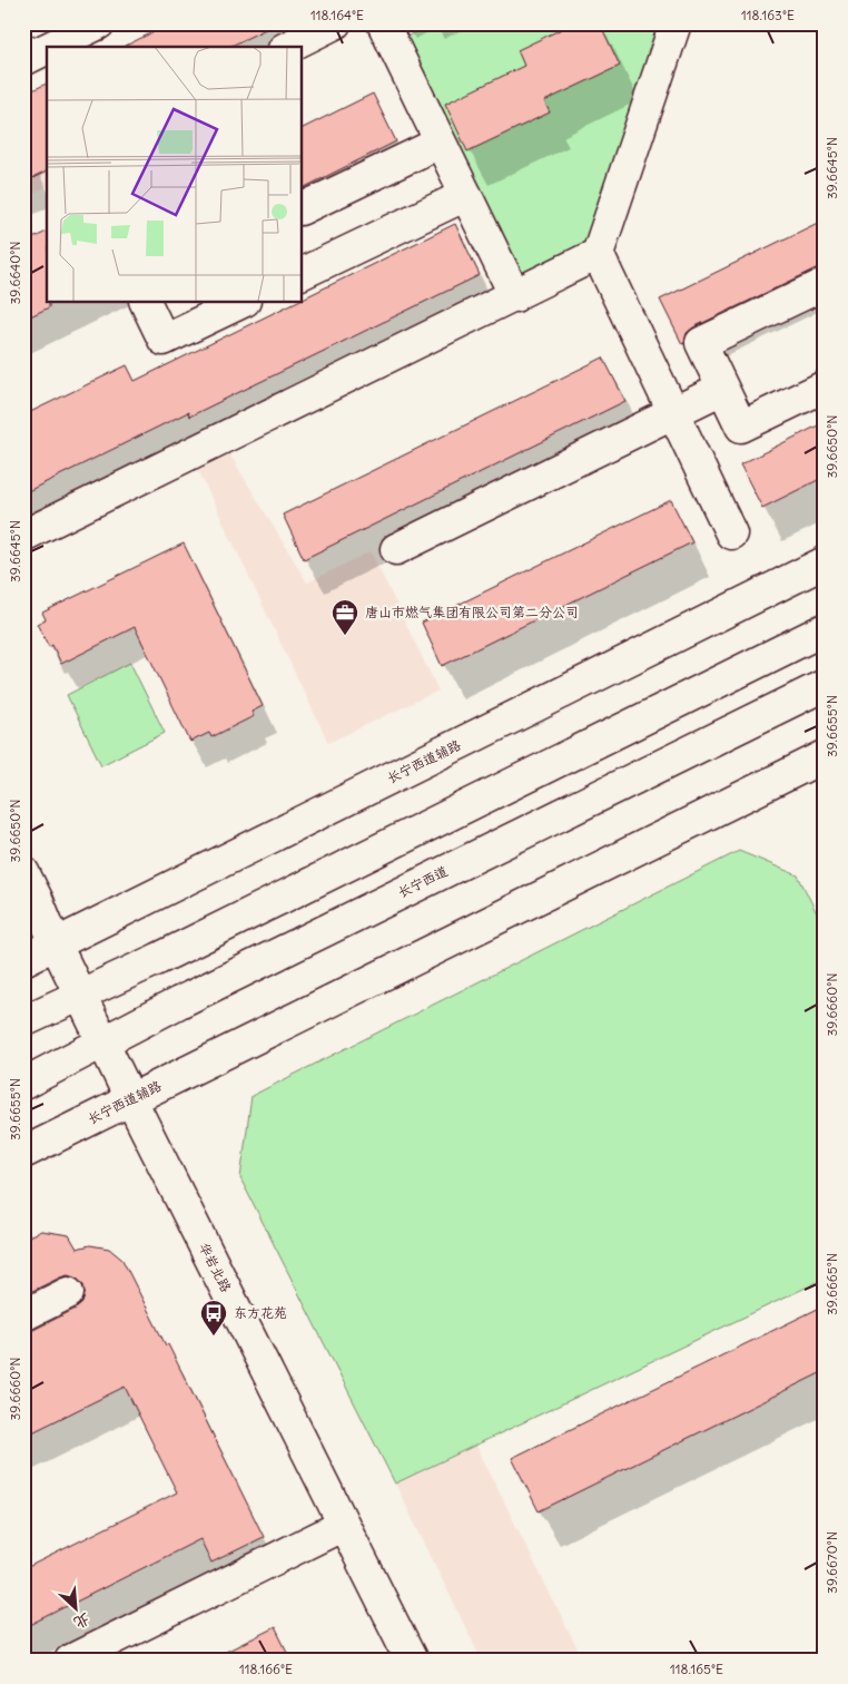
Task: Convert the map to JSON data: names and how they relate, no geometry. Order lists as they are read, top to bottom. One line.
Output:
{"streets":{"street":["长宁西道辅路","长宁西道","华岩北路"]},"crossings":[["长宁西道辅路","华岩北路"],["长宁西道","华岩北路"]],"places":{"office":["唐山市燃气集团有限公司第二分公司"],"bus stop":["东方花苑"]},"north":"bottom right","coordinates":["118.164°E","118.163°E","39.6645°N","39.6640°N","39.6650°N","39.6655°N","39.6660°N","39.6665°N","39.6670°N","118.166°E","118.165°E"]}
